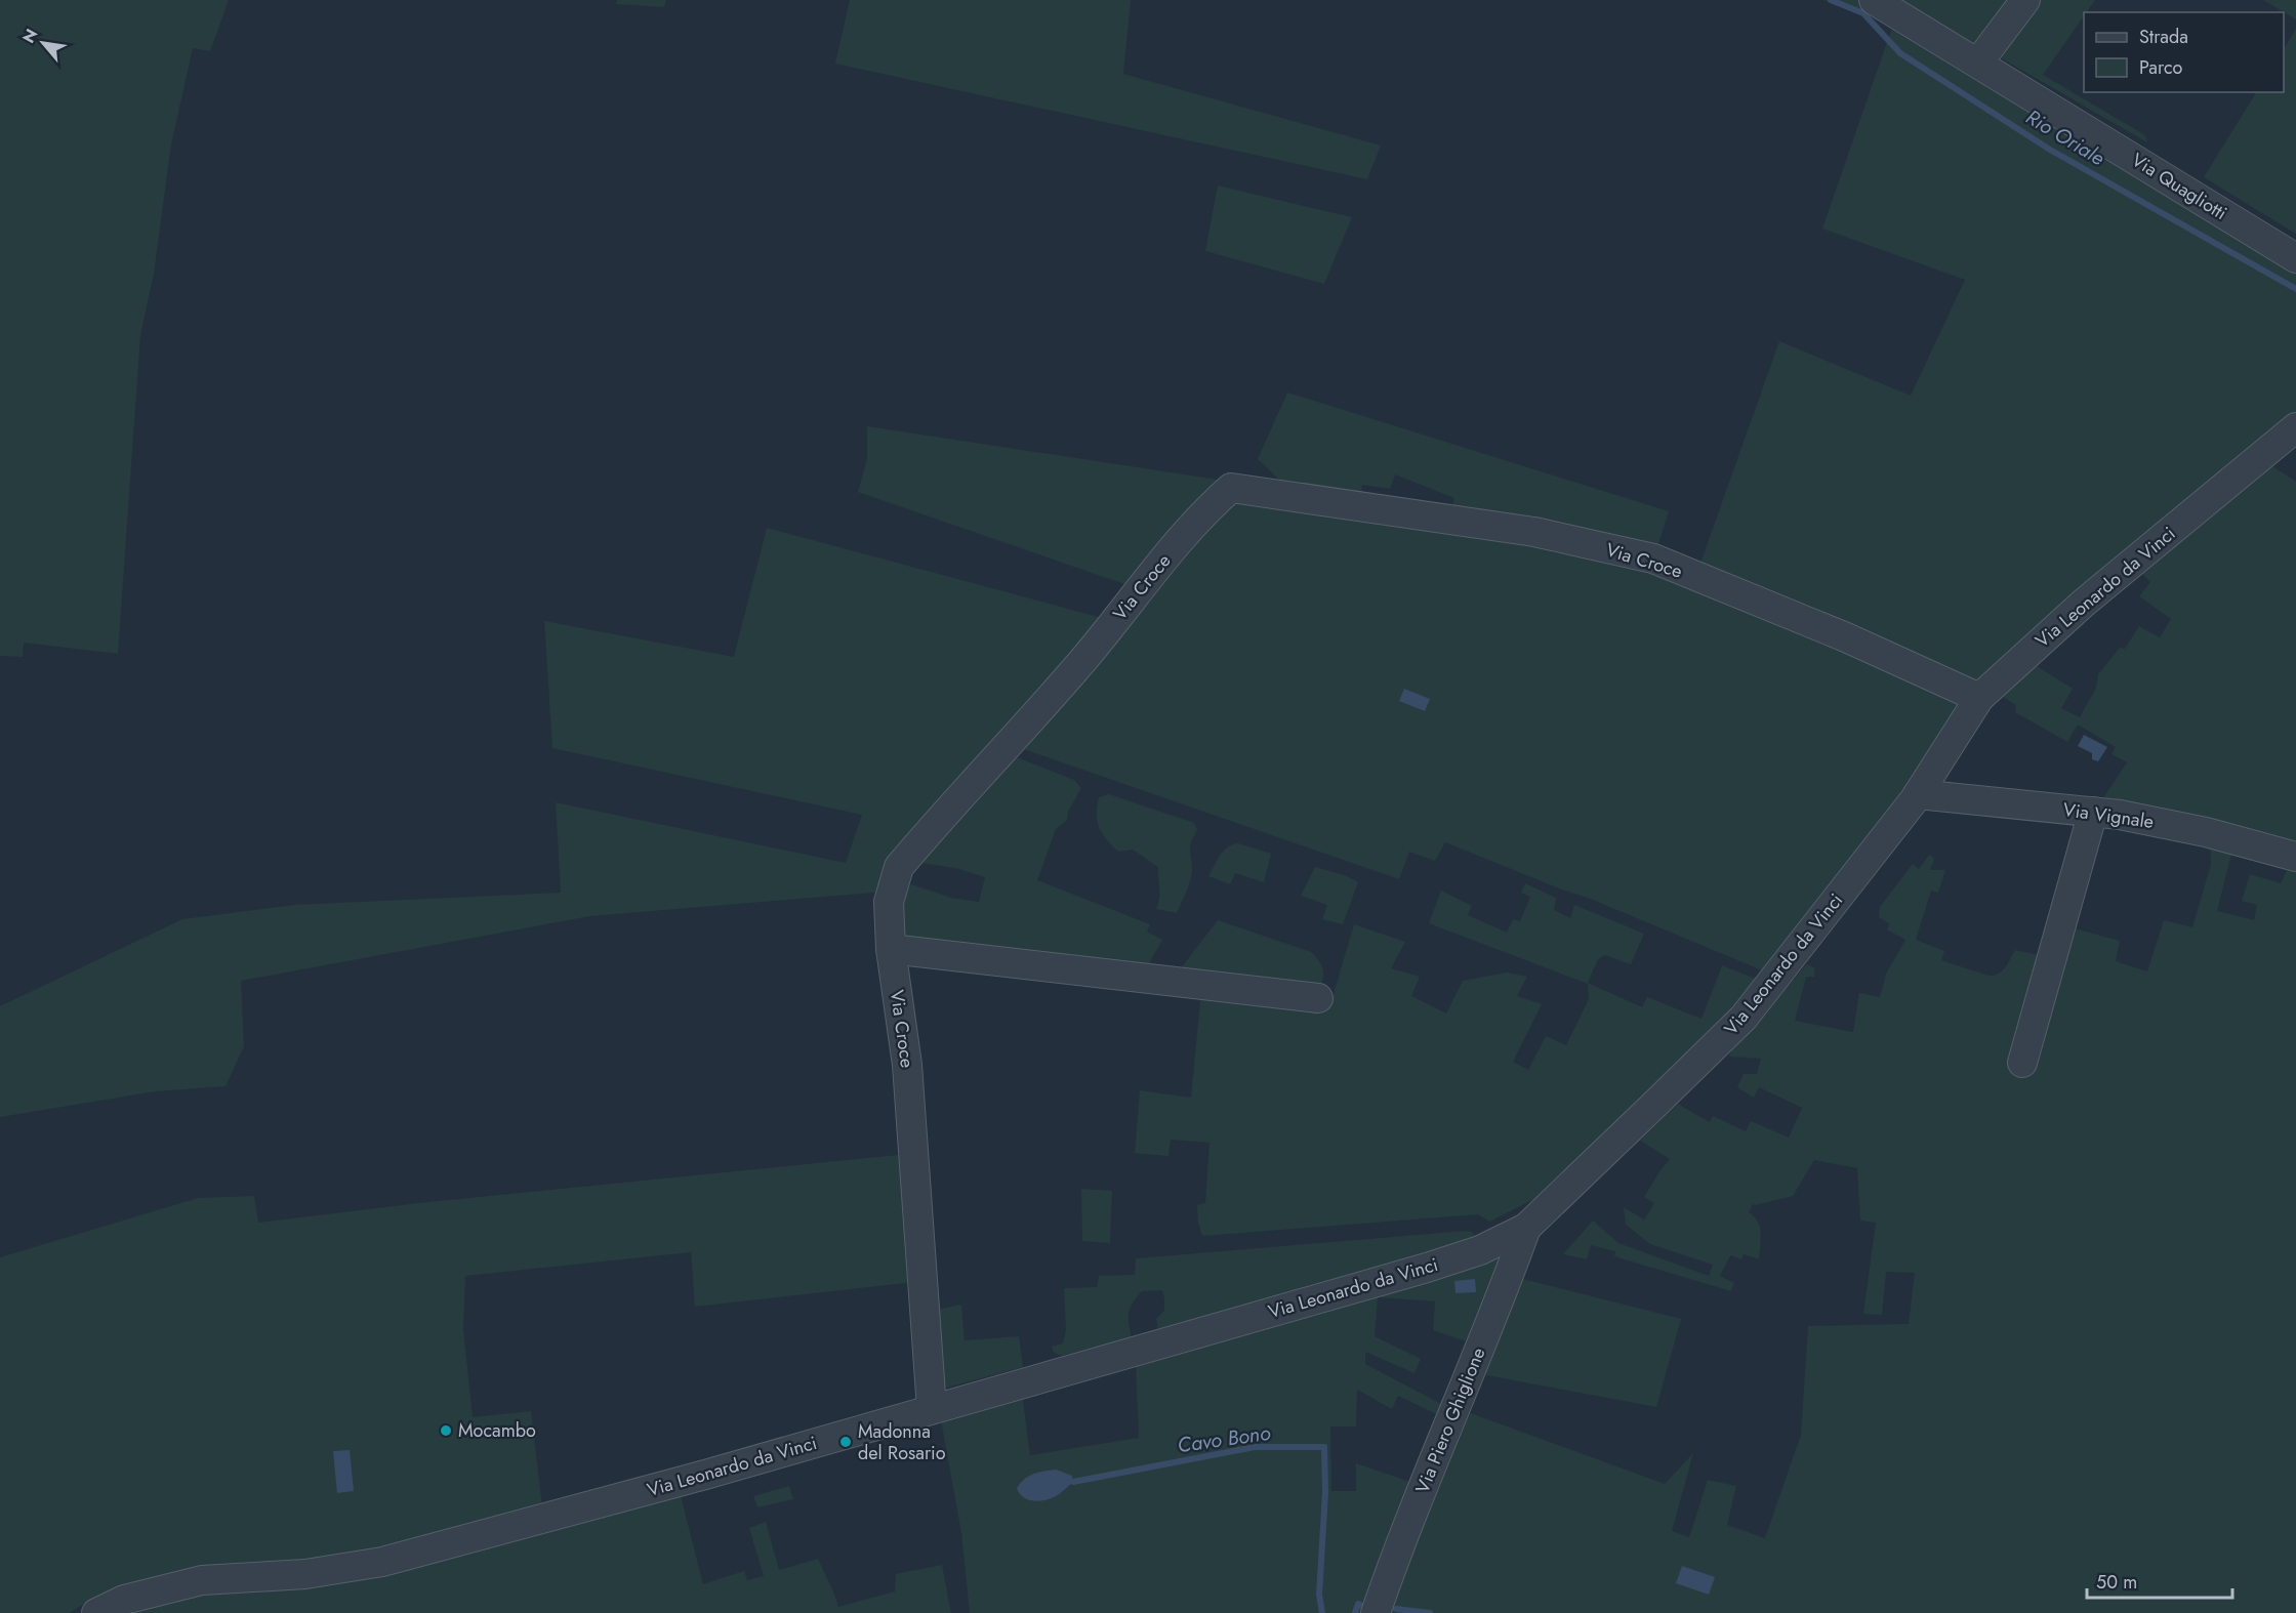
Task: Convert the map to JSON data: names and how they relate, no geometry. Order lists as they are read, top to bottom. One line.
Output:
{"streets":{"street":["Via Quagliotti","Via Croce","Via Leonardo da Vinci","Via Vignale","Via Piero Ghiglione"]},"crossings":[["Via Croce","Via Leonardo da Vinci"],["Via Leonardo da Vinci","Via Vignale"],["Via Leonardo da Vinci","Via Piero Ghiglione"]],"water":["Rio Oriale","Cavo Bono"],"places":["Mocambo","Madonna del Rosario"],"legend":["Strada","Parco"],"scale_bar":"50 m","north":"top left"}
